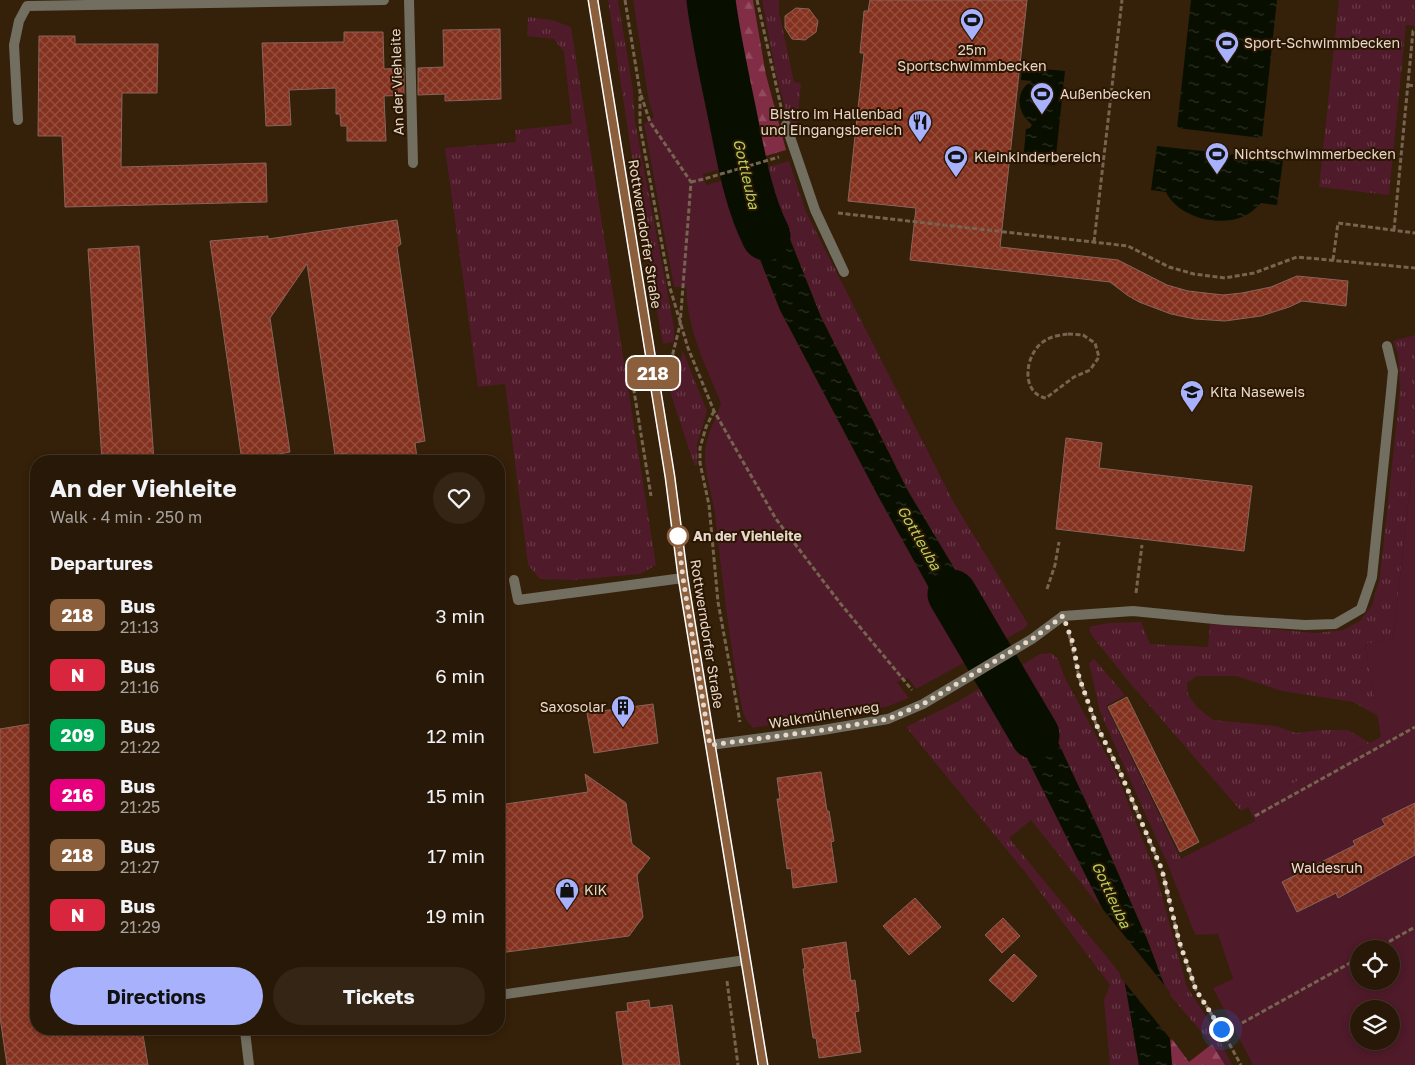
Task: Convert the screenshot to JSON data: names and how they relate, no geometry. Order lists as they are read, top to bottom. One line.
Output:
{"streets":{"main road":["Rottwerndorfer Straße"],"street":["An der Viehleite","Walkmühlenweg"]},"crossings":[["Rottwerndorfer Straße","Walkmühlenweg"]],"water":["Gottleuba"],"parks":["Waldesruh"],"places":{"sports":["25m Sportschwimmbecken","Sport-Schwimmbecken","Außenbecken","Nichtschwimmerbecken","Kleinkinderbereich"],"restaurant":["Bistro im Hallenbad und Eingangsbereich"],"school or university":["Kita Naseweis"],"other":["An der Viehleite"],"building":["Saxosolar"],"shop":["KiK"]},"lines":["bus line 218"],"page":{"on_map":"218","heading":[["An der Viehleite","Walk · 4 min · 250 m"],"Departures"],"list":[{"mark":"218","name":"Bus","note":"21:13","value":"3 min"},{"mark":"N","name":"Bus","note":"21:16","value":"6 min"},{"mark":"209","name":"Bus","note":"21:22","value":"12 min"},{"mark":"216","name":"Bus","note":"21:25","value":"15 min"},{"mark":"218","name":"Bus","note":"21:27","value":"17 min"},{"mark":"N","name":"Bus","note":"21:29","value":"19 min"}],"buttons":["Directions","Tickets"]}}
